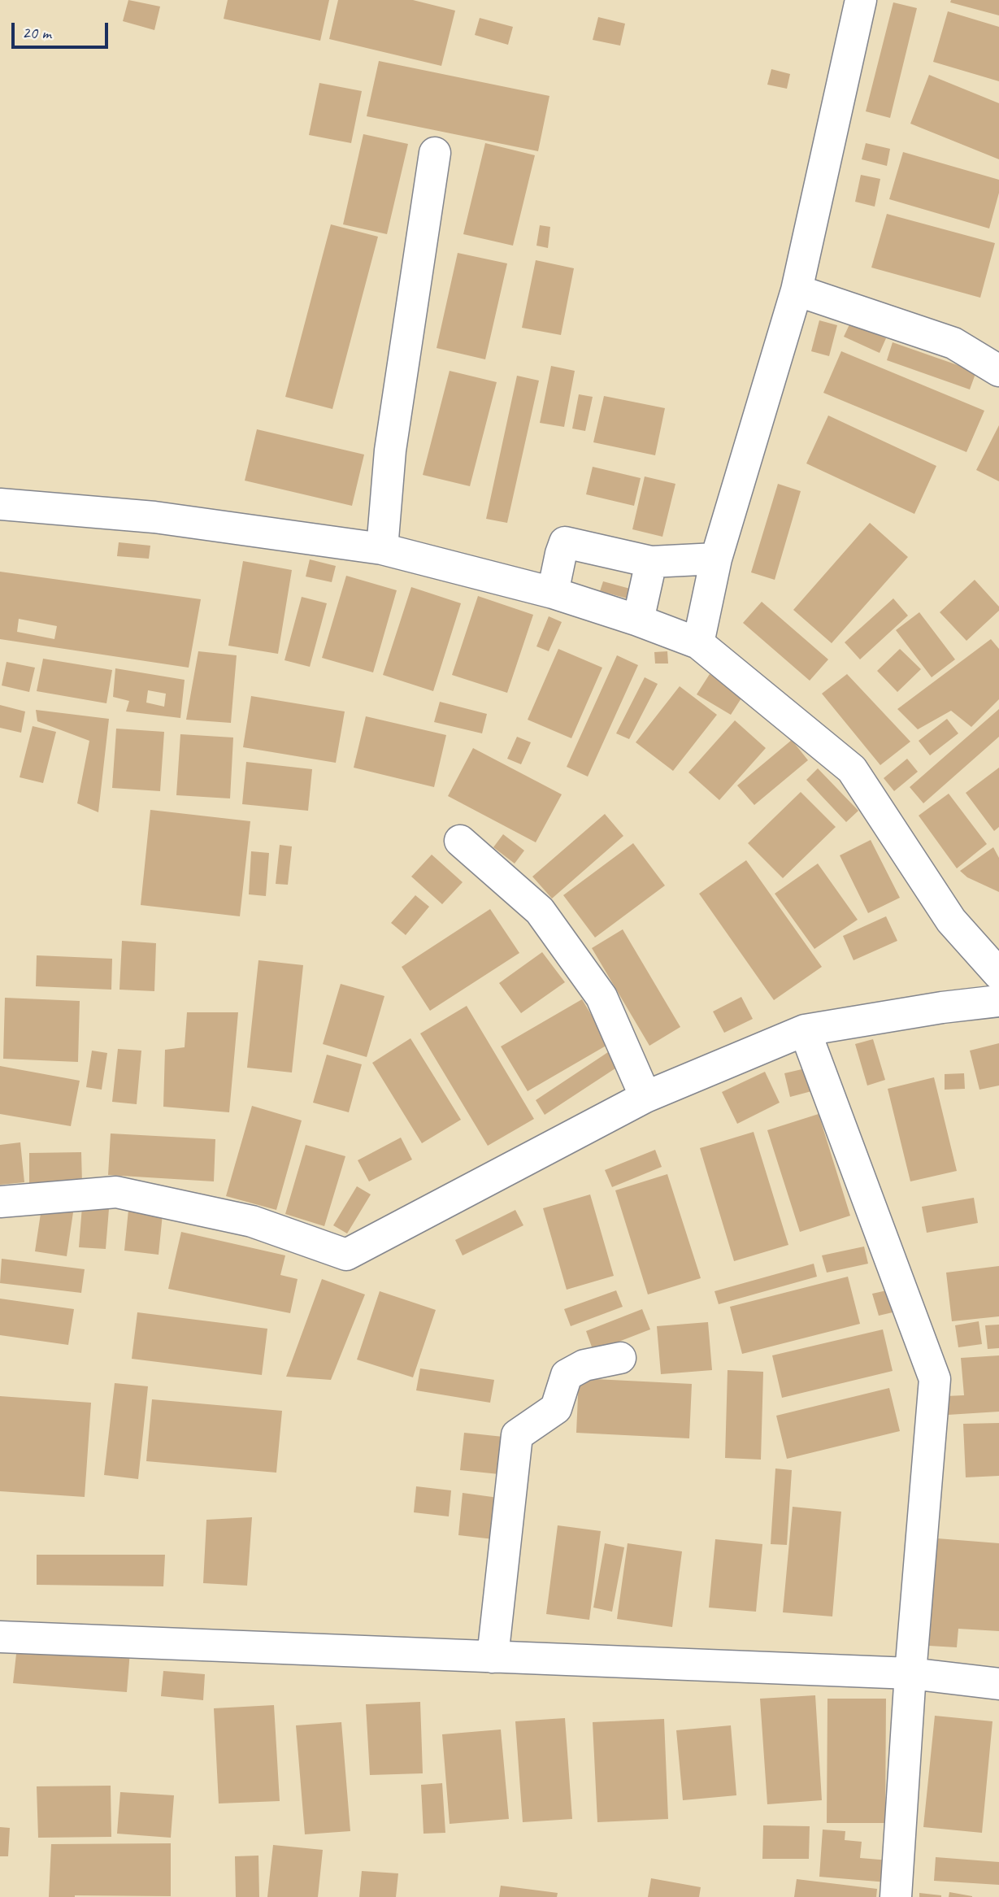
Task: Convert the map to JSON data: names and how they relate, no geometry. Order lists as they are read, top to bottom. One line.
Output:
{"scale_bar":"20 m"}
